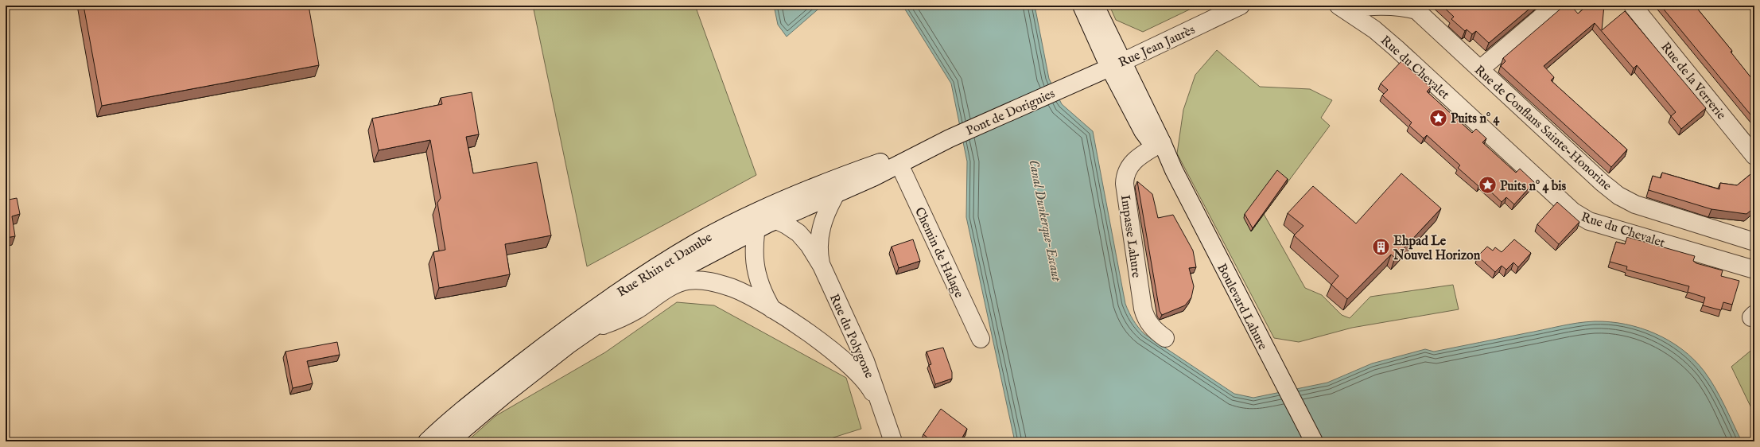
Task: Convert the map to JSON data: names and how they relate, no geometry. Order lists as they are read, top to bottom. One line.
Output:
{"streets":{"street":["Rue Jean Jaurès","Rue du Chevalet","Rue de la Verrerie","Pont de Dorignies","Rue de Conflans Sainte-Honorine","Impasse Lahure","Chemin de Halage","Rue Rhin et Danube","Boulevard Lahure","Rue du Polygone"]},"crossings":[["Rue Jean Jaurès","Pont de Dorignies"],["Rue Jean Jaurès","Boulevard Lahure"],["Rue du Chevalet","Rue de Conflans Sainte-Honorine"],["Pont de Dorignies","Rue Rhin et Danube"],["Impasse Lahure","Boulevard Lahure"],["Chemin de Halage","Rue Rhin et Danube"],["Rue Rhin et Danube","Rue du Polygone"]],"water":["Canal Dunkerque-Escaut"],"places":{"place":["Puits n° 4","Puits n° 4 bis"],"building":["Ehpad Le Nouvel Horizon"]}}
